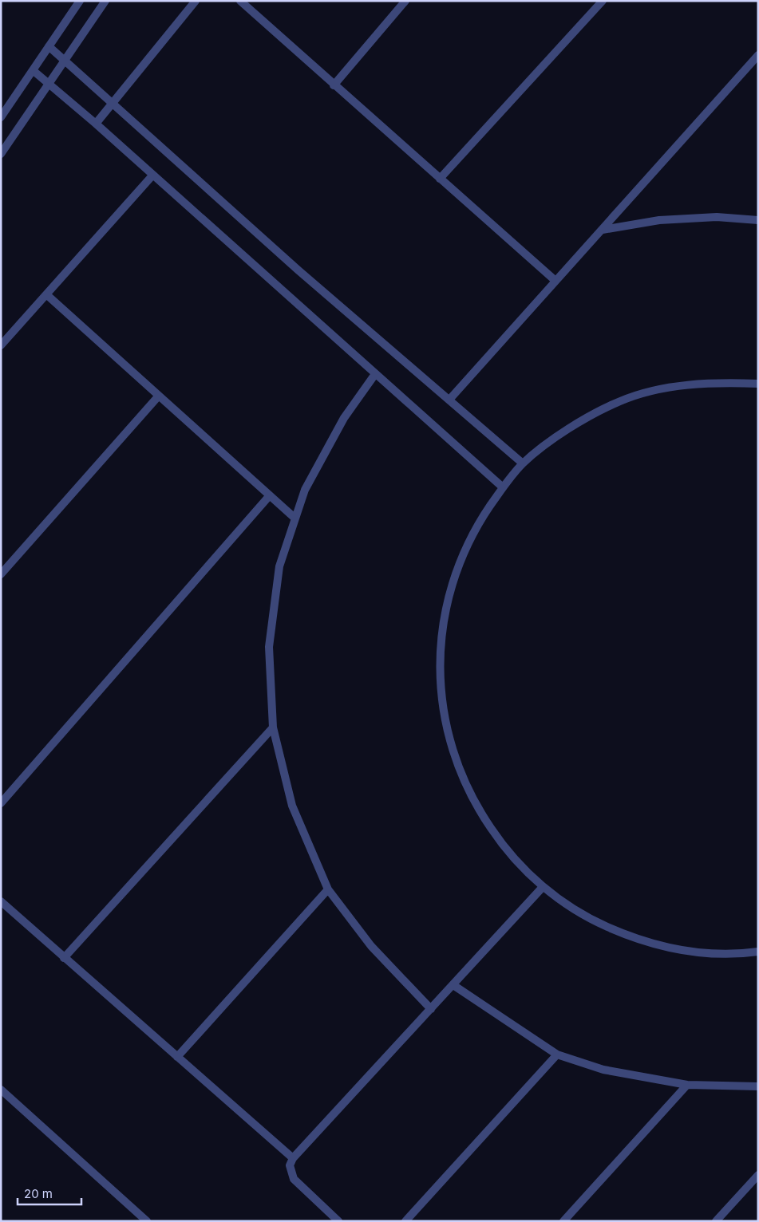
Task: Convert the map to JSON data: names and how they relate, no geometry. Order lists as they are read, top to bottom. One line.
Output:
{"scale_bar":"20 m"}
